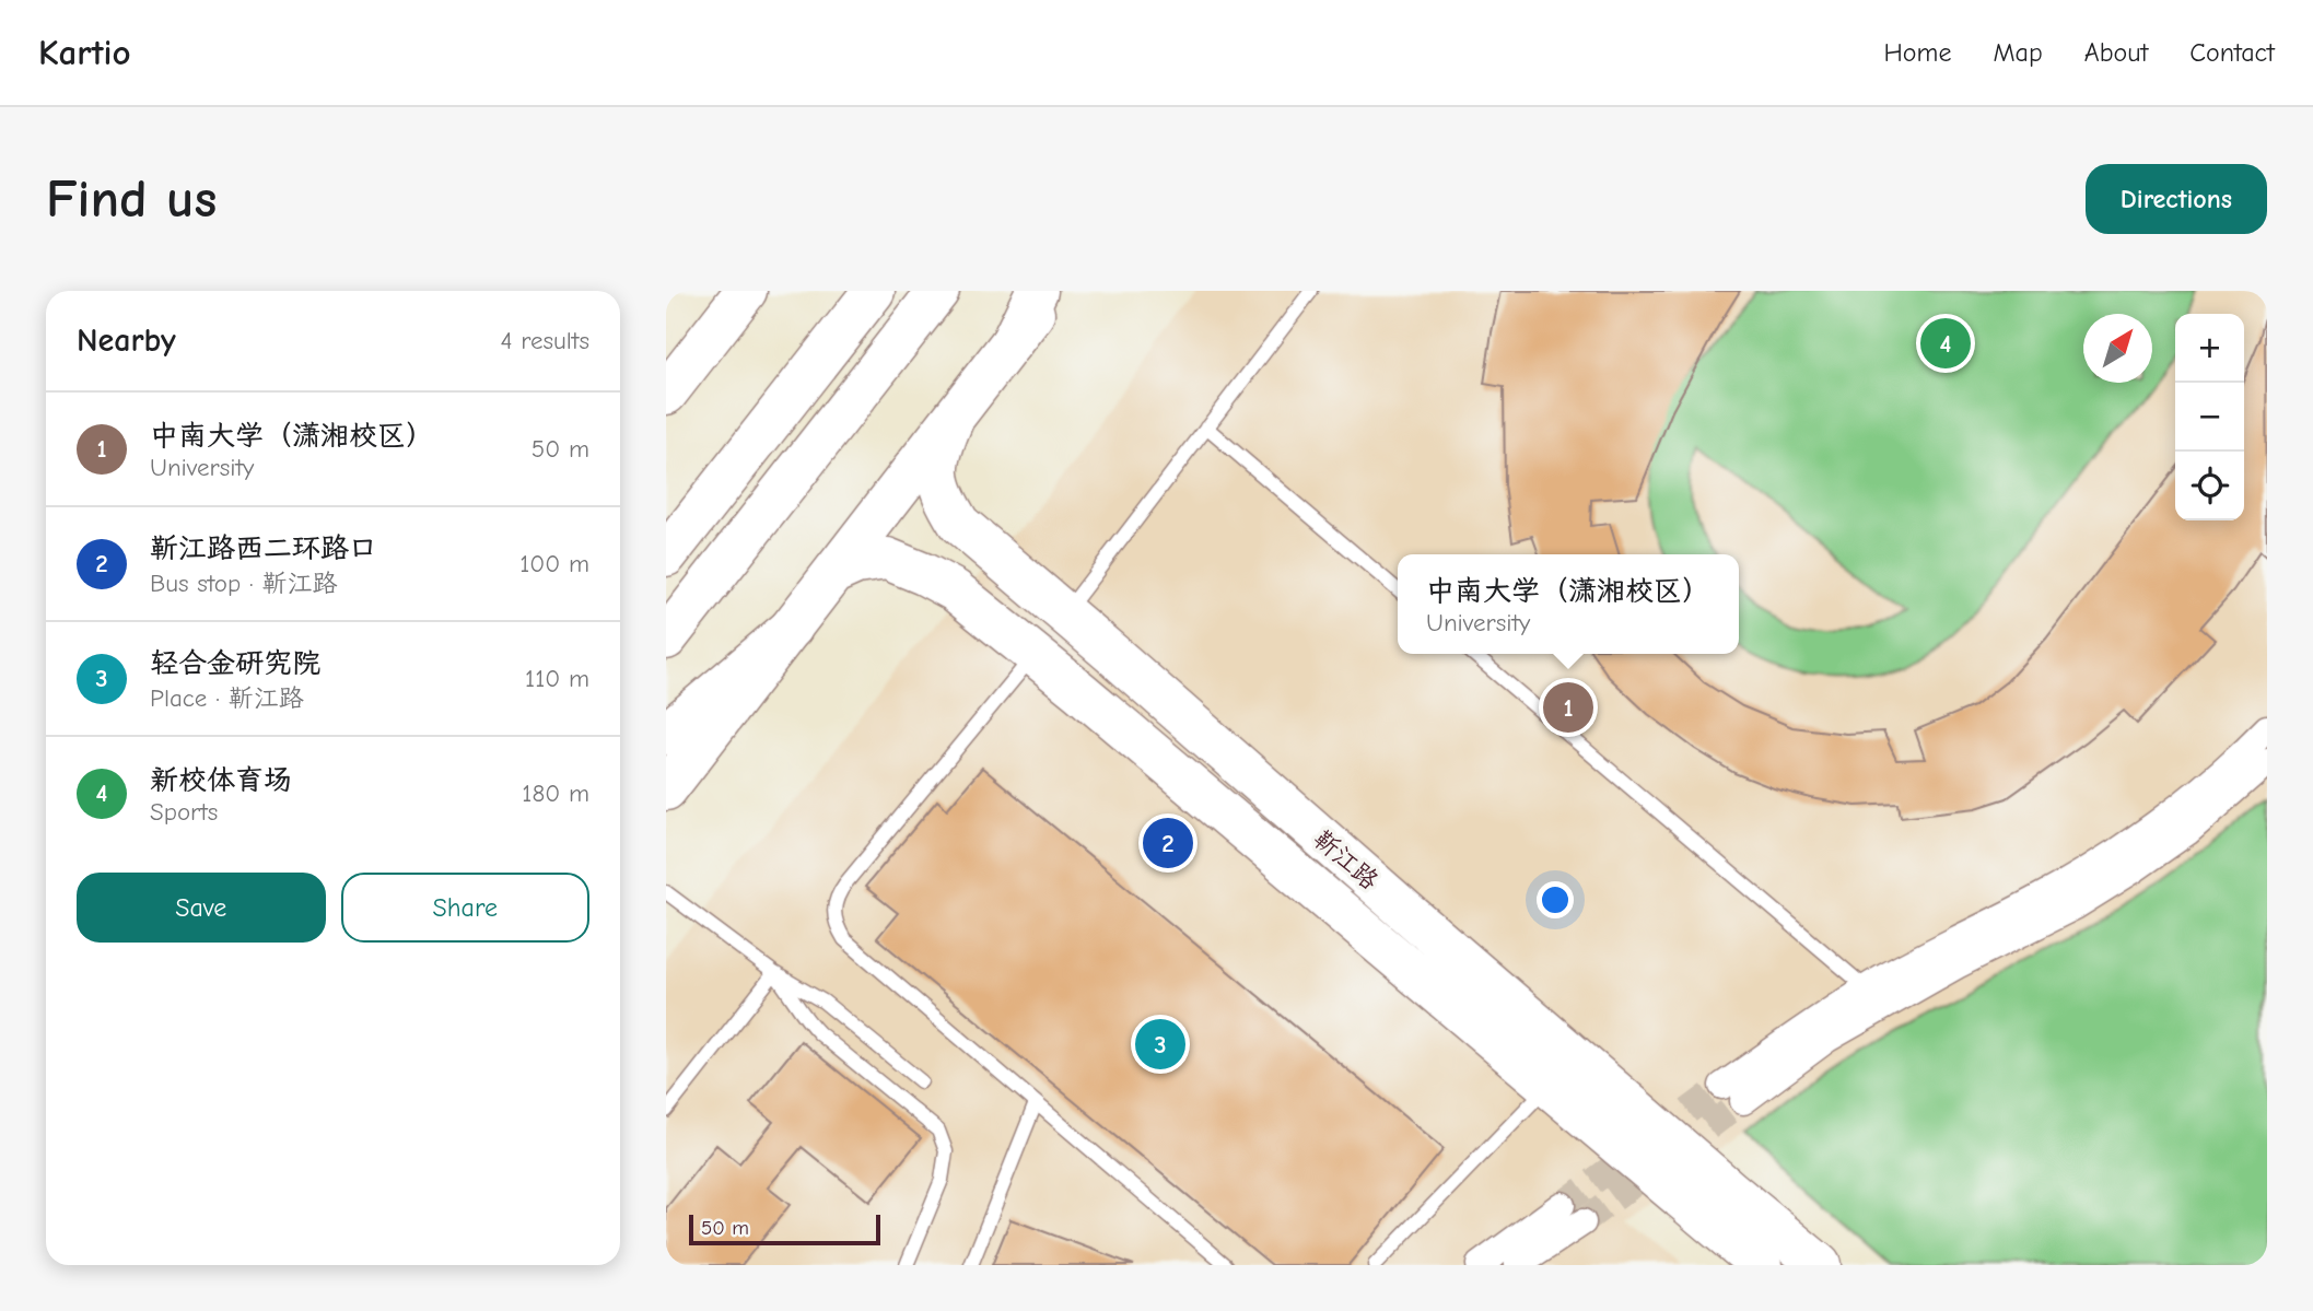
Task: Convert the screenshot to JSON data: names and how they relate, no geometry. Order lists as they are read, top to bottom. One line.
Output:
{"streets":{"main road":["靳江路"]},"scale_bar":"50 m","north":"top right","page":{"header":"Kartio","nav":["Home","Map","About","Contact"],"buttons":["Directions",["Save","Share"]],"title":"Find us","heading":["Nearby","4 results"],"map_buttons":["+","−"],"pins":["4","1","2","3"],"list":[{"mark":"1","name":"中南大学（潇湘校区）","note":"University","value":"50 m"},{"mark":"2","name":"靳江路西二环路口","note":"Bus stop · 靳江路","value":"100 m"},{"mark":"3","name":"轻合金研究院","note":"Place · 靳江路","value":"110 m"},{"mark":"4","name":"新校体育场","note":"Sports","value":"180 m"}],"popup":["中南大学（潇湘校区）","University"],"scale":"50 m"}}
